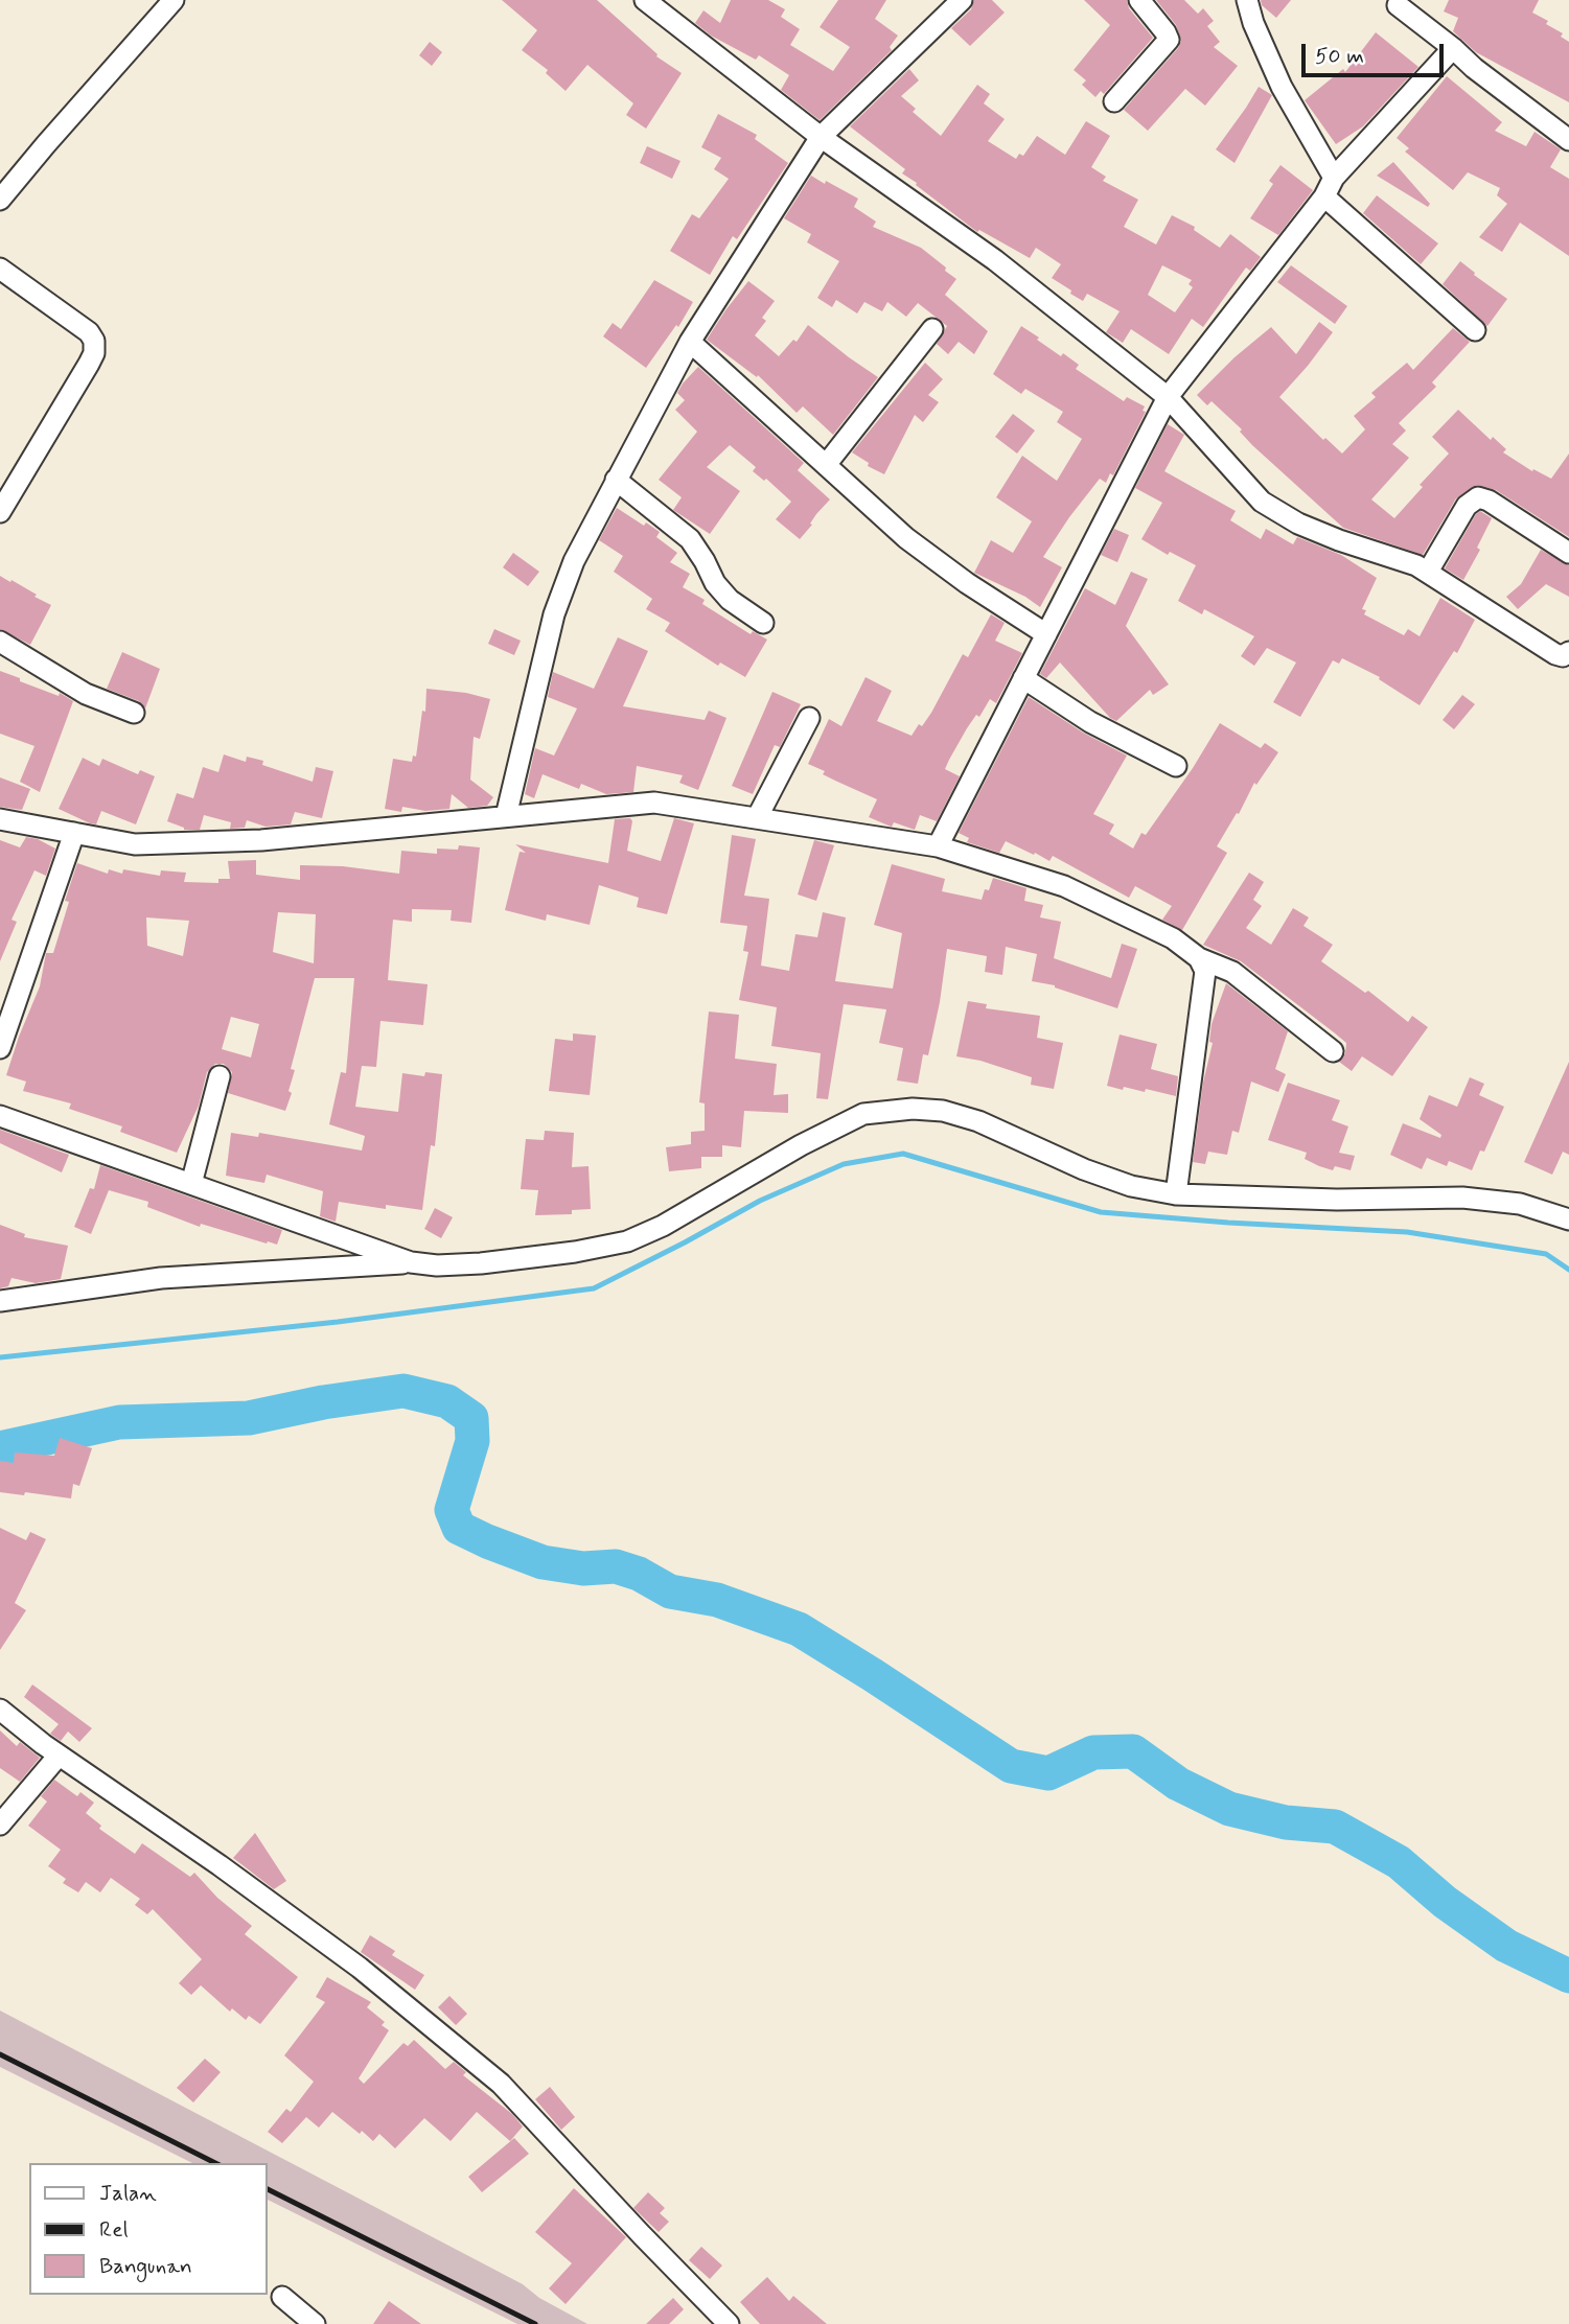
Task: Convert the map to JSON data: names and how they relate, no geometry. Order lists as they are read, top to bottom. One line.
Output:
{"legend":["Jalan","Rel","Bangunan"],"scale_bar":"50 m"}
